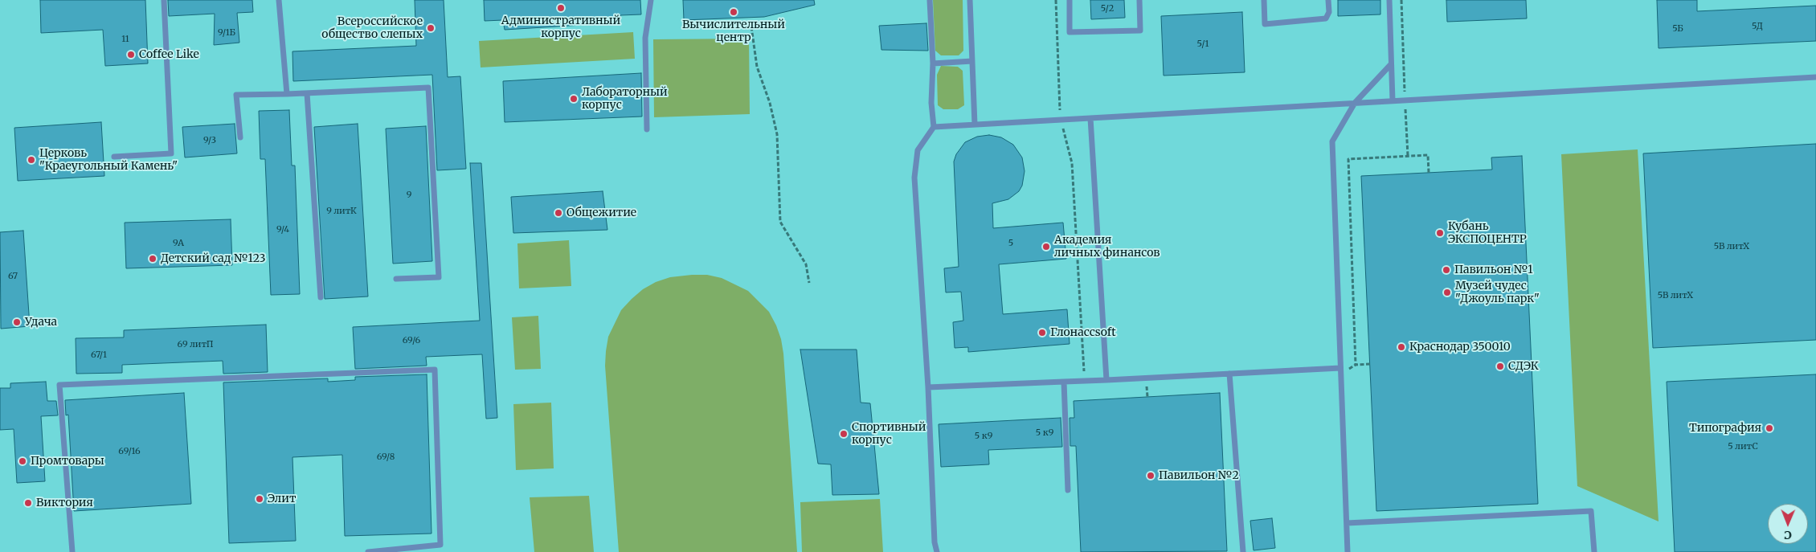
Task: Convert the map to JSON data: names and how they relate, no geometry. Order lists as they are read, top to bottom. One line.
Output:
{"places":["Административный корпус","Вычислительный центр","Всероссийское общество слепых","Coffee Like","Лабораторный корпус","Церковь \"Краеугольный Камень\"","Общежитие","Кубань ЭКСПОЦЕНТР","Академия личных финансов","Детский сад №123","Павильон №1","Музей чудес \"Джоуль парк\"","Удача","Глонассsoft","Краснодар 350010","СДЭК","Типография","Спортивный корпус","Промтовары","Павильон №2","Элит","Виктория"],"house_numbers":["5/2","5Д","5Б","9/1Б","11","5/1","9/3","9","9 литК","9/4","9А","5","5В литХ","67","5В литХ","69/6","69 литП","67/1","5 к9","5 к9","5 литС","69/16","69/8"],"north":"bottom"}
